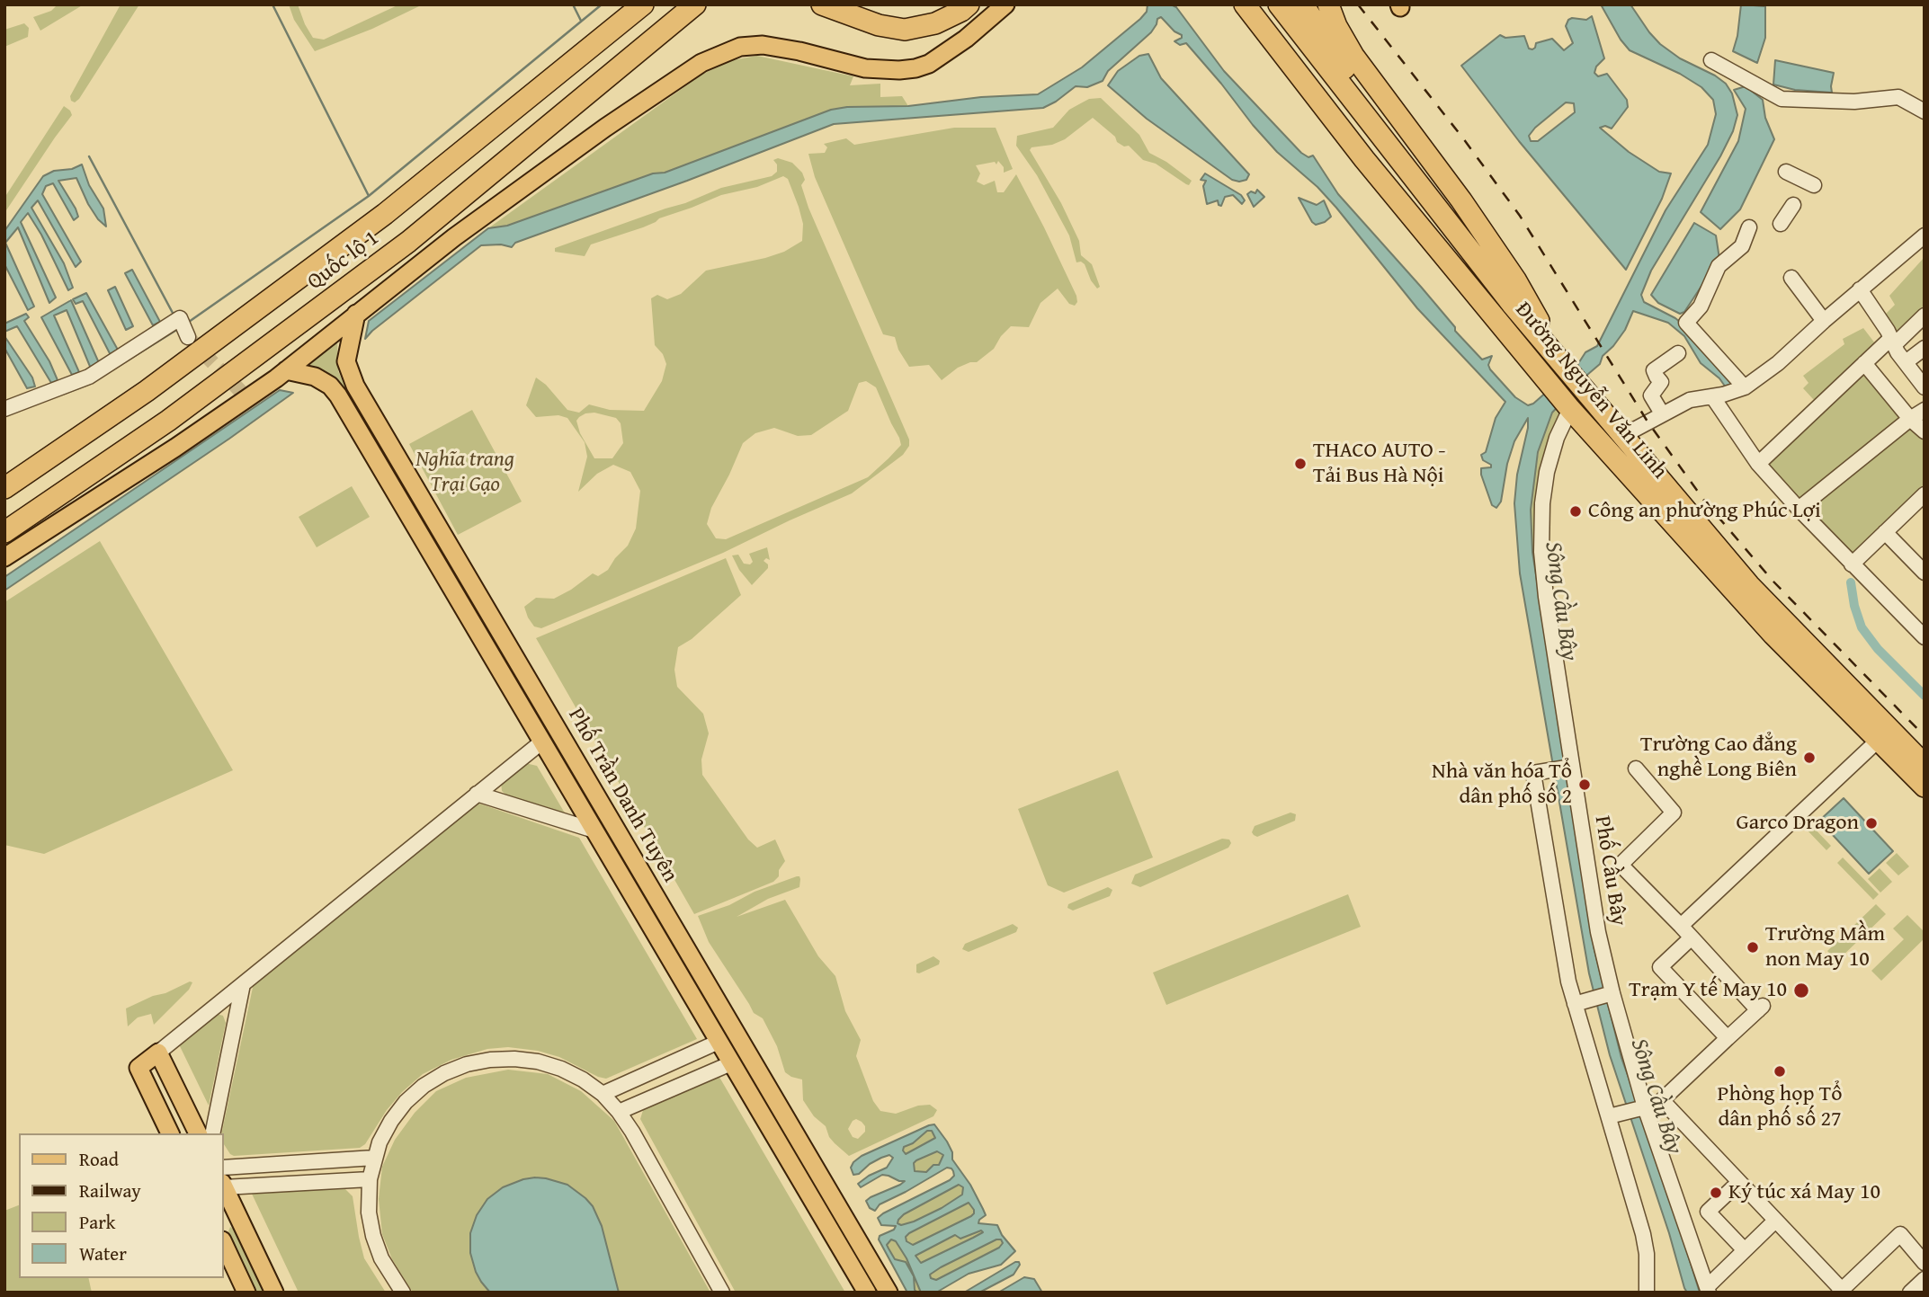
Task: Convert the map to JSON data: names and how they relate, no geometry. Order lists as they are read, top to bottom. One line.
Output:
{"streets":{"highway":["Quốc lộ 1","Đường Nguyễn Văn Linh"],"main road":["Phố Trần Danh Tuyên"],"street":["Phố Cầu Bây"]},"crossings":[["Đường Nguyễn Văn Linh","Phố Cầu Bây"]],"water":["Sông Cầu Bây"],"parks":["Nghĩa trang Trại Gạo"],"places":["THACO AUTO - Tải Bus Hà Nội","Công an phường Phúc Lợi","Trường Cao đẳng nghề Long Biên","Nhà văn hóa Tổ dân phố số 2","Garco Dragon","Trường Mầm non May 10","Trạm Y tế May 10","Phòng họp Tổ dân phố số 27","Ký túc xá May 10"],"legend":["Road","Railway","Park","Water"]}
